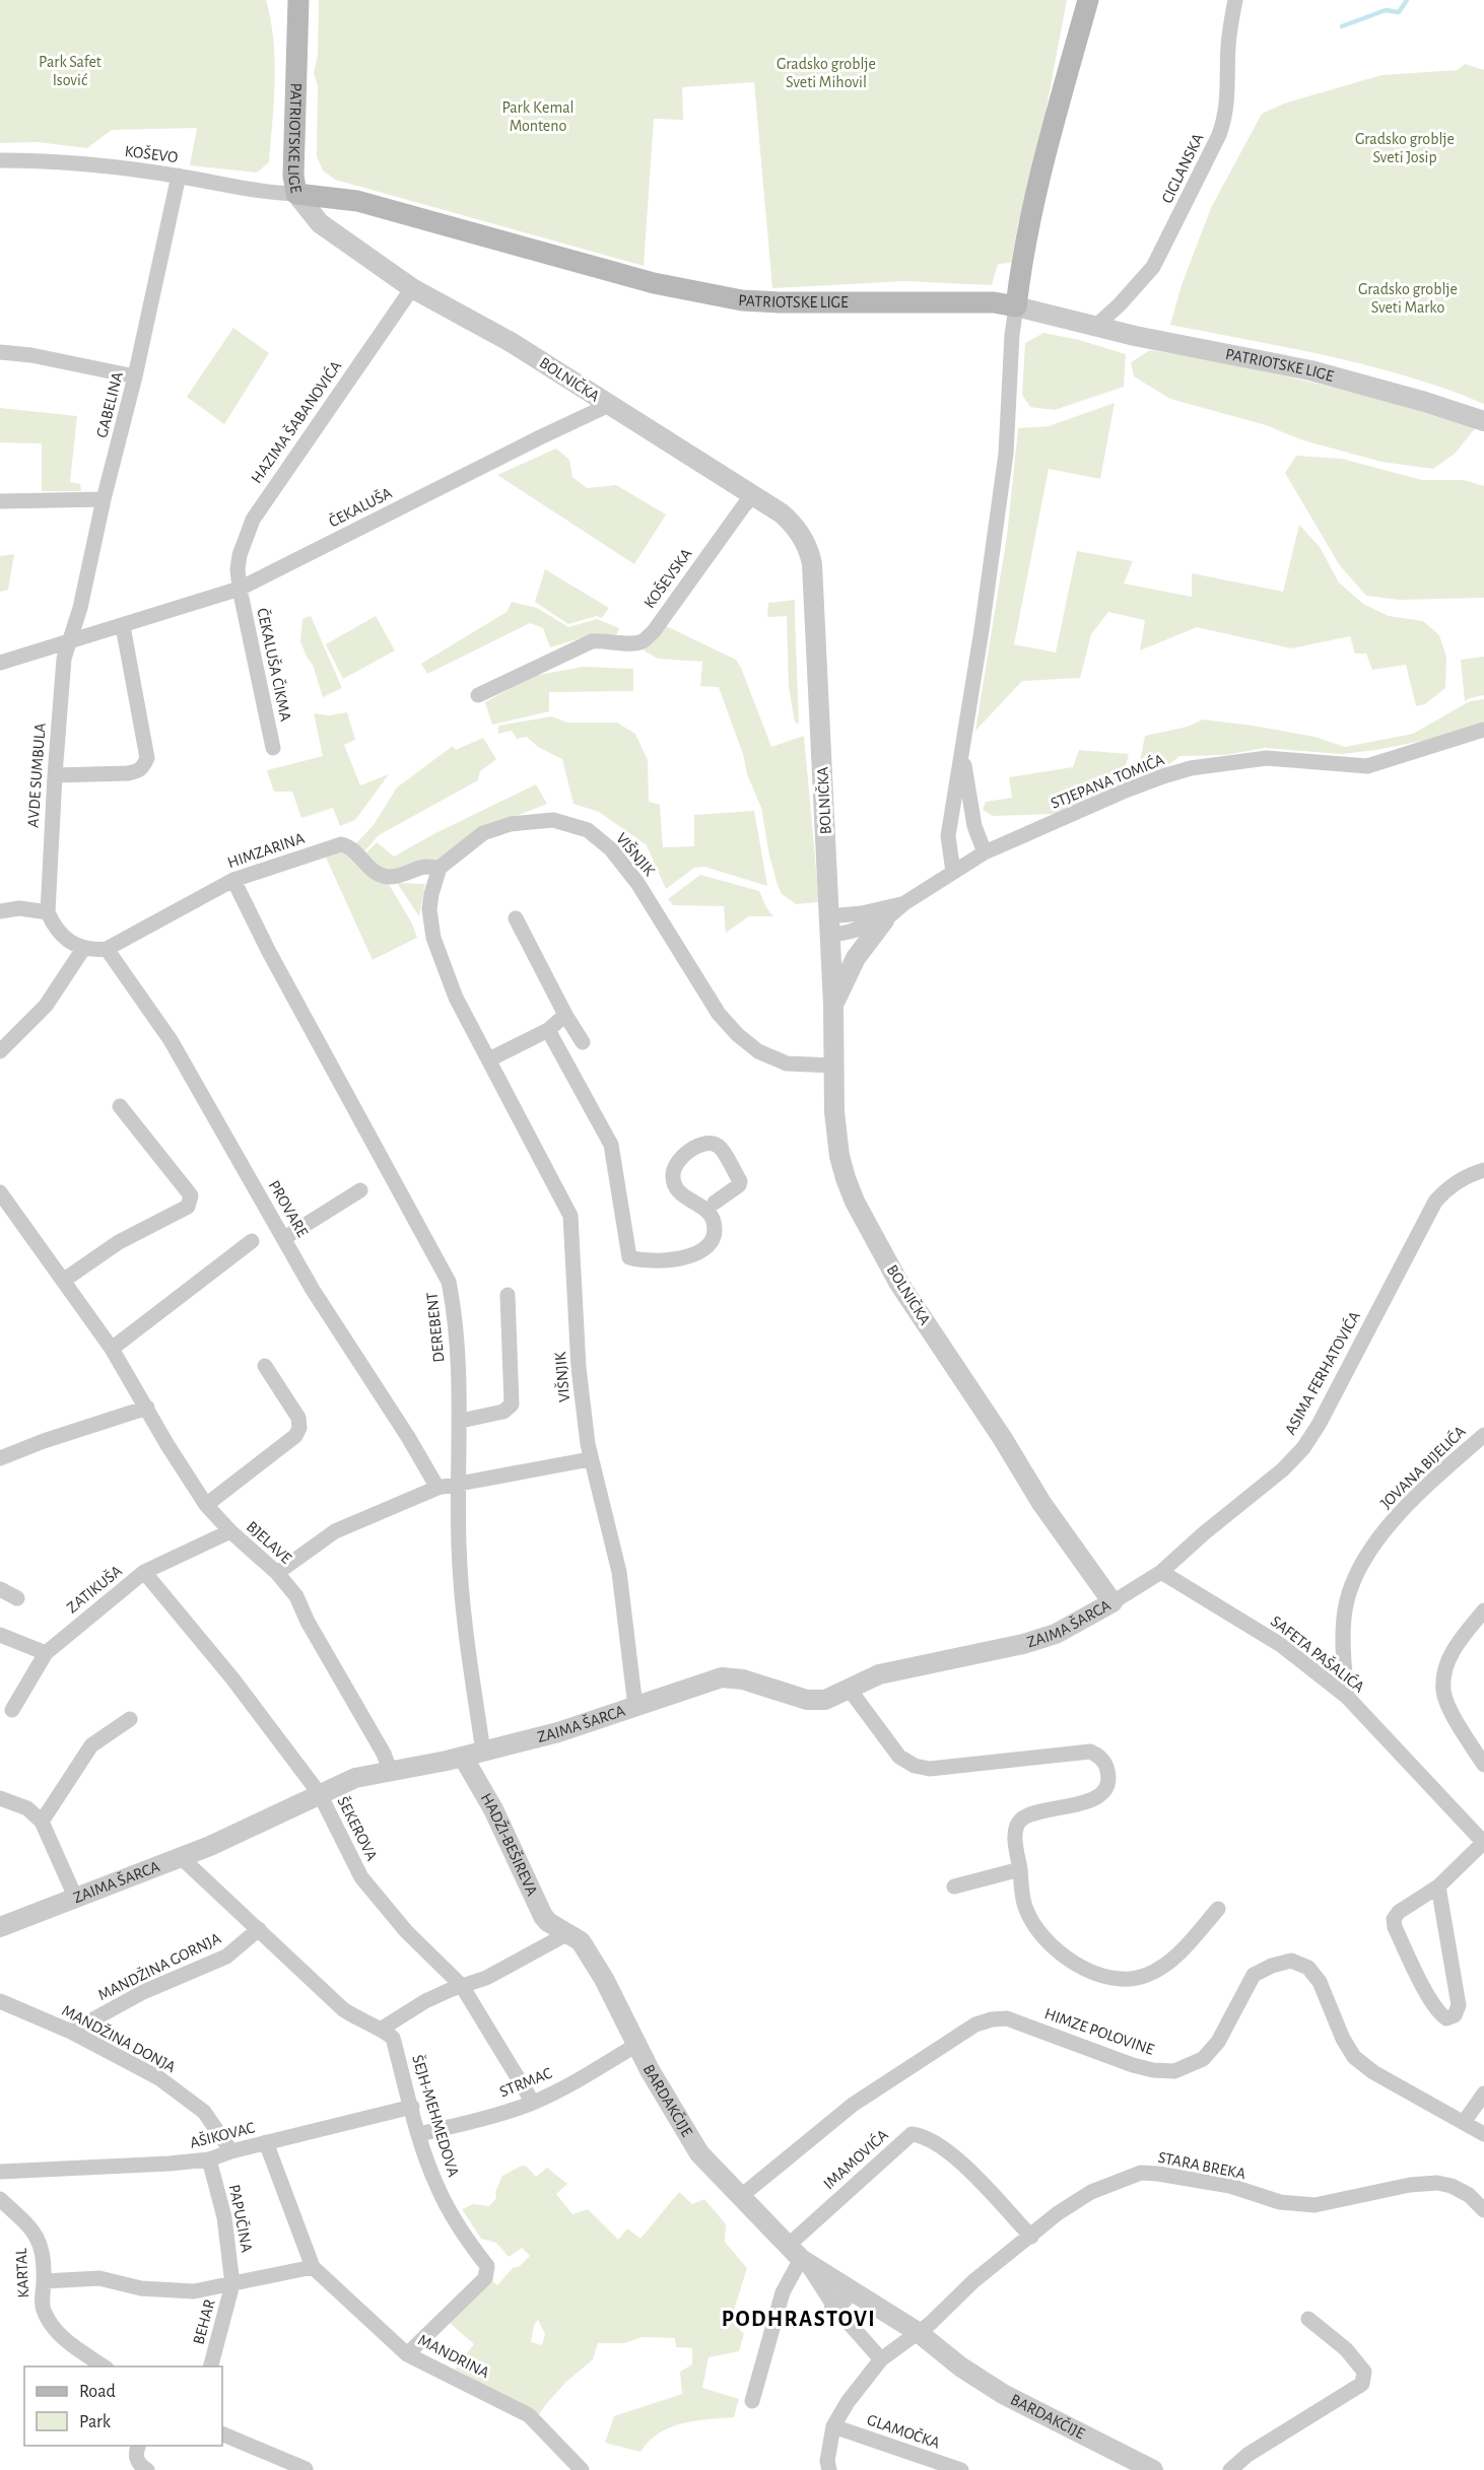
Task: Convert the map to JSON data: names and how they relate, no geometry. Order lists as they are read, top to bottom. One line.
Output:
{"streets":{"main road":["PATRIOTSKE LIGE"],"street":["KOŠEVO","CIGLANSKA","BOLNIČKA","GABELINA","HAZIMA ŠABANOVIĆA","ČEKALUŠA","KOŠEVSKA","ČEKALUŠA ČIKMA","AVDE SUMBULA","STJEPANA TOMIĆA","HIMZARINA","VIŠNJIK","PROVARE","DEREBENT","ASIMA FERHATOVIĆA","JOVANA BIJELIĆA","BJELAVE","ZATIKUŠA","ZAIMA ŠARCA","SAFETA PAŠALIĆA","ŠEKEROVA","HADŽI-BEŠIREVA","MANDŽINA GORNJA","HIMZE POLOVINE","MANDŽINA DONJA","STRMAC","BARDAKČIJE","ŠEJH-MEHMEDOVA","AŠIKOVAC","IMAMOVIĆA","STARA BREKA","PAPUČINA","KARTAL","BEHAR","MANDRINA","GLAMOČKA"]},"crossings":[["PATRIOTSKE LIGE","KOŠEVO"],["PATRIOTSKE LIGE","CIGLANSKA"],["PATRIOTSKE LIGE","BOLNIČKA"],["KOŠEVO","BOLNIČKA"],["KOŠEVO","GABELINA"],["BOLNIČKA","HAZIMA ŠABANOVIĆA"],["BOLNIČKA","ČEKALUŠA"],["BOLNIČKA","KOŠEVSKA"],["BOLNIČKA","STJEPANA TOMIĆA"],["BOLNIČKA","VIŠNJIK"],["BOLNIČKA","ZAIMA ŠARCA"],["GABELINA","ČEKALUŠA"],["GABELINA","AVDE SUMBULA"],["HAZIMA ŠABANOVIĆA","ČEKALUŠA"],["HAZIMA ŠABANOVIĆA","ČEKALUŠA ČIKMA"],["ČEKALUŠA","ČEKALUŠA ČIKMA"],["ČEKALUŠA","AVDE SUMBULA"],["HIMZARINA","VIŠNJIK"],["HIMZARINA","PROVARE"],["HIMZARINA","DEREBENT"],["VIŠNJIK","ZAIMA ŠARCA"],["DEREBENT","ZAIMA ŠARCA"],["ASIMA FERHATOVIĆA","ZAIMA ŠARCA"],["ASIMA FERHATOVIĆA","SAFETA PAŠALIĆA"],["JOVANA BIJELIĆA","SAFETA PAŠALIĆA"],["BJELAVE","ZATIKUŠA"],["BJELAVE","ZAIMA ŠARCA"],["ZATIKUŠA","ŠEKEROVA"],["ZAIMA ŠARCA","SAFETA PAŠALIĆA"],["ZAIMA ŠARCA","ŠEKEROVA"],["ZAIMA ŠARCA","HADŽI-BEŠIREVA"],["ŠEKEROVA","STRMAC"],["HADŽI-BEŠIREVA","BARDAKČIJE"],["MANDŽINA GORNJA","MANDŽINA DONJA"],["HIMZE POLOVINE","BARDAKČIJE"],["MANDŽINA DONJA","AŠIKOVAC"],["STRMAC","BARDAKČIJE"],["STRMAC","ŠEJH-MEHMEDOVA"],["BARDAKČIJE","IMAMOVIĆA"],["BARDAKČIJE","STARA BREKA"],["ŠEJH-MEHMEDOVA","AŠIKOVAC"],["ŠEJH-MEHMEDOVA","MANDRINA"],["AŠIKOVAC","PAPUČINA"],["AŠIKOVAC","MANDRINA"],["IMAMOVIĆA","STARA BREKA"],["PAPUČINA","BEHAR"]],"districts":["PODHRASTOVI"],"parks":["Park Safet Isović","Gradsko groblje Sveti Mihovil","Park Кemal Monteno","Gradsko groblje Sveti Josip","Gradsko groblje Sveti Marko"],"legend":["Road","Park"]}
